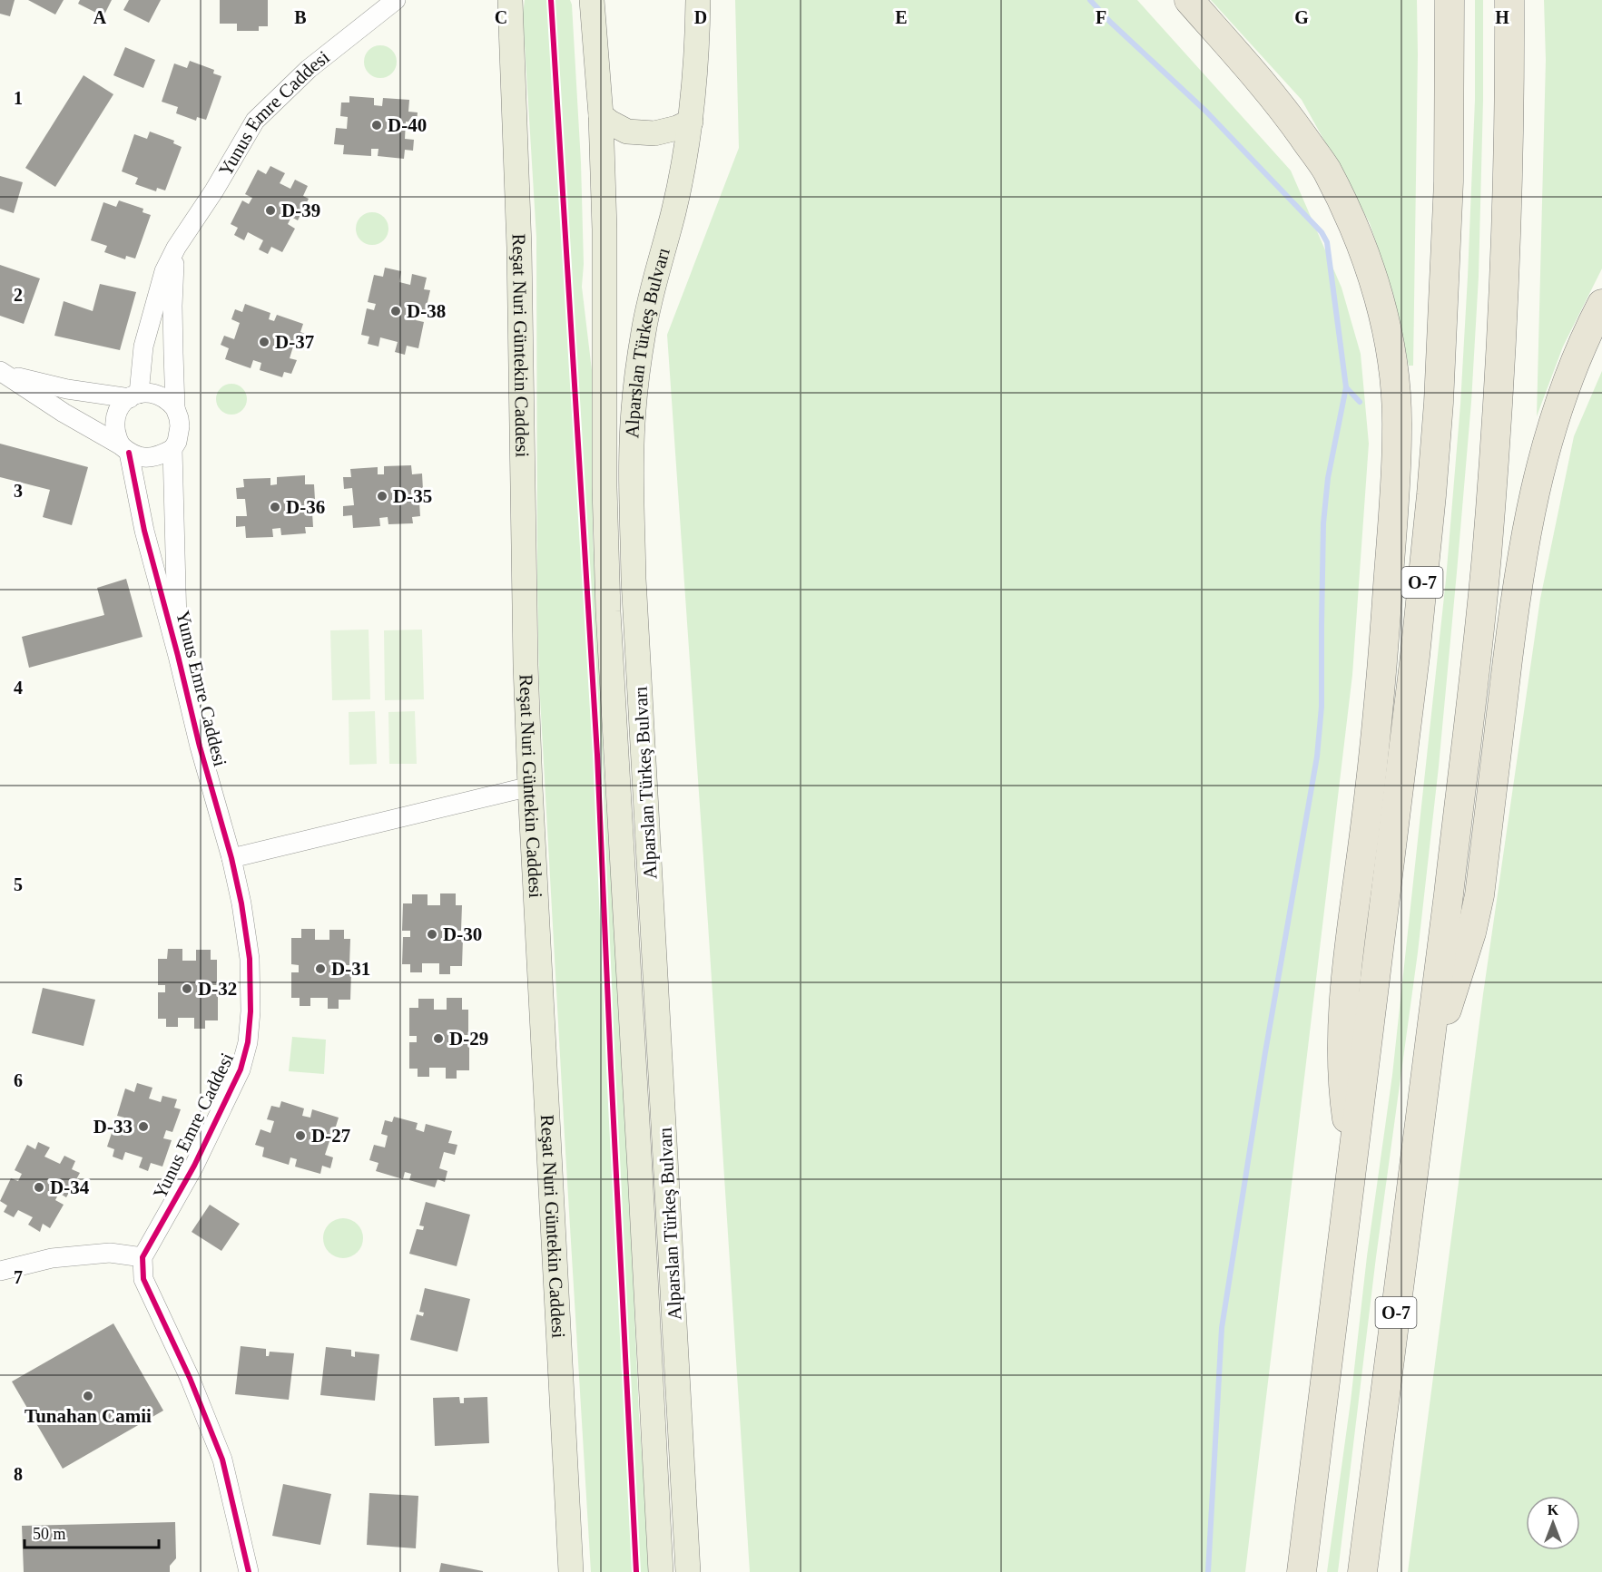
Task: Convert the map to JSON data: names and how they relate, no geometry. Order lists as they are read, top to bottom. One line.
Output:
{"streets":{"highway":["O-7"],"main road":["Alparslan Türkeş Bulvarı","Reşat Nuri Güntekin Caddesi"],"street":["Yunus Emre Caddesi"]},"places":["D-40","D-39","D-38","D-37","D-35","D-36","D-30","D-31","D-32","D-29","D-33","D-27","D-34","Tunahan Camii"],"scale_bar":"50 m","north":"top","grid":{"columns":["A","B","C","D","E","F","G","H"],"rows":["1","2","3","4","5","6","7","8"]}}
